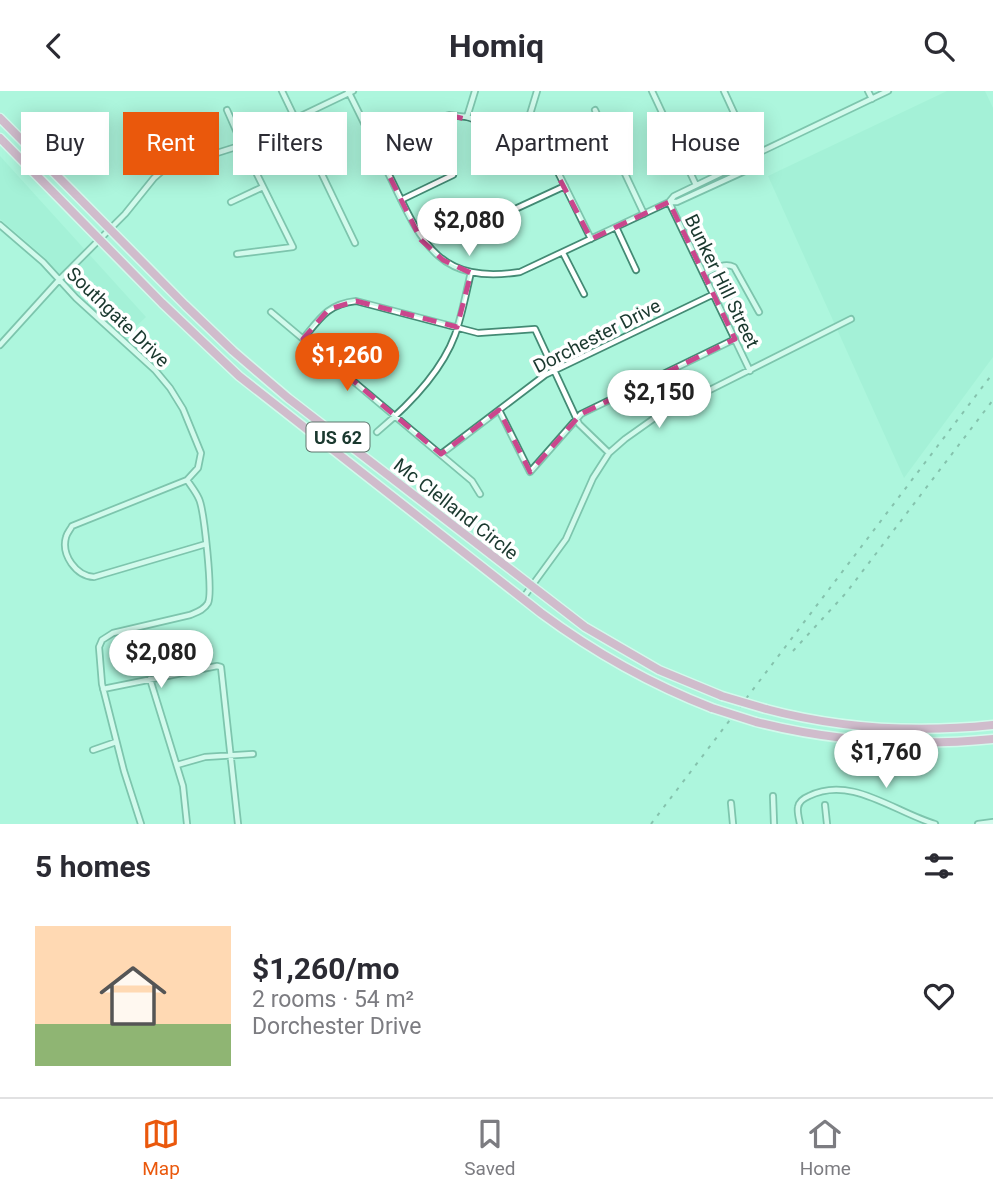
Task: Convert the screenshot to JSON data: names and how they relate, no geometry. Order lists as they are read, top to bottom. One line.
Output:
{"streets":{"highway":["US 62","Mc Clelland Circle"],"street":["Bunker Hill Street","Southgate Drive","Dorchester Drive"]},"crossings":[["Bunker Hill Street","Dorchester Drive"]],"page":{"header":"Homiq","chip":["Buy","Rent","Filters","New","Apartment","House"],"price":["$2,080","$1,260","$2,150","$2,080","$1,760"],"heading":"5 homes","list":[{"name":"$1,260/mo","note":"2 rooms · 54 m² · Dorchester Drive"}],"tabs":["Map","Saved","Home"]}}
